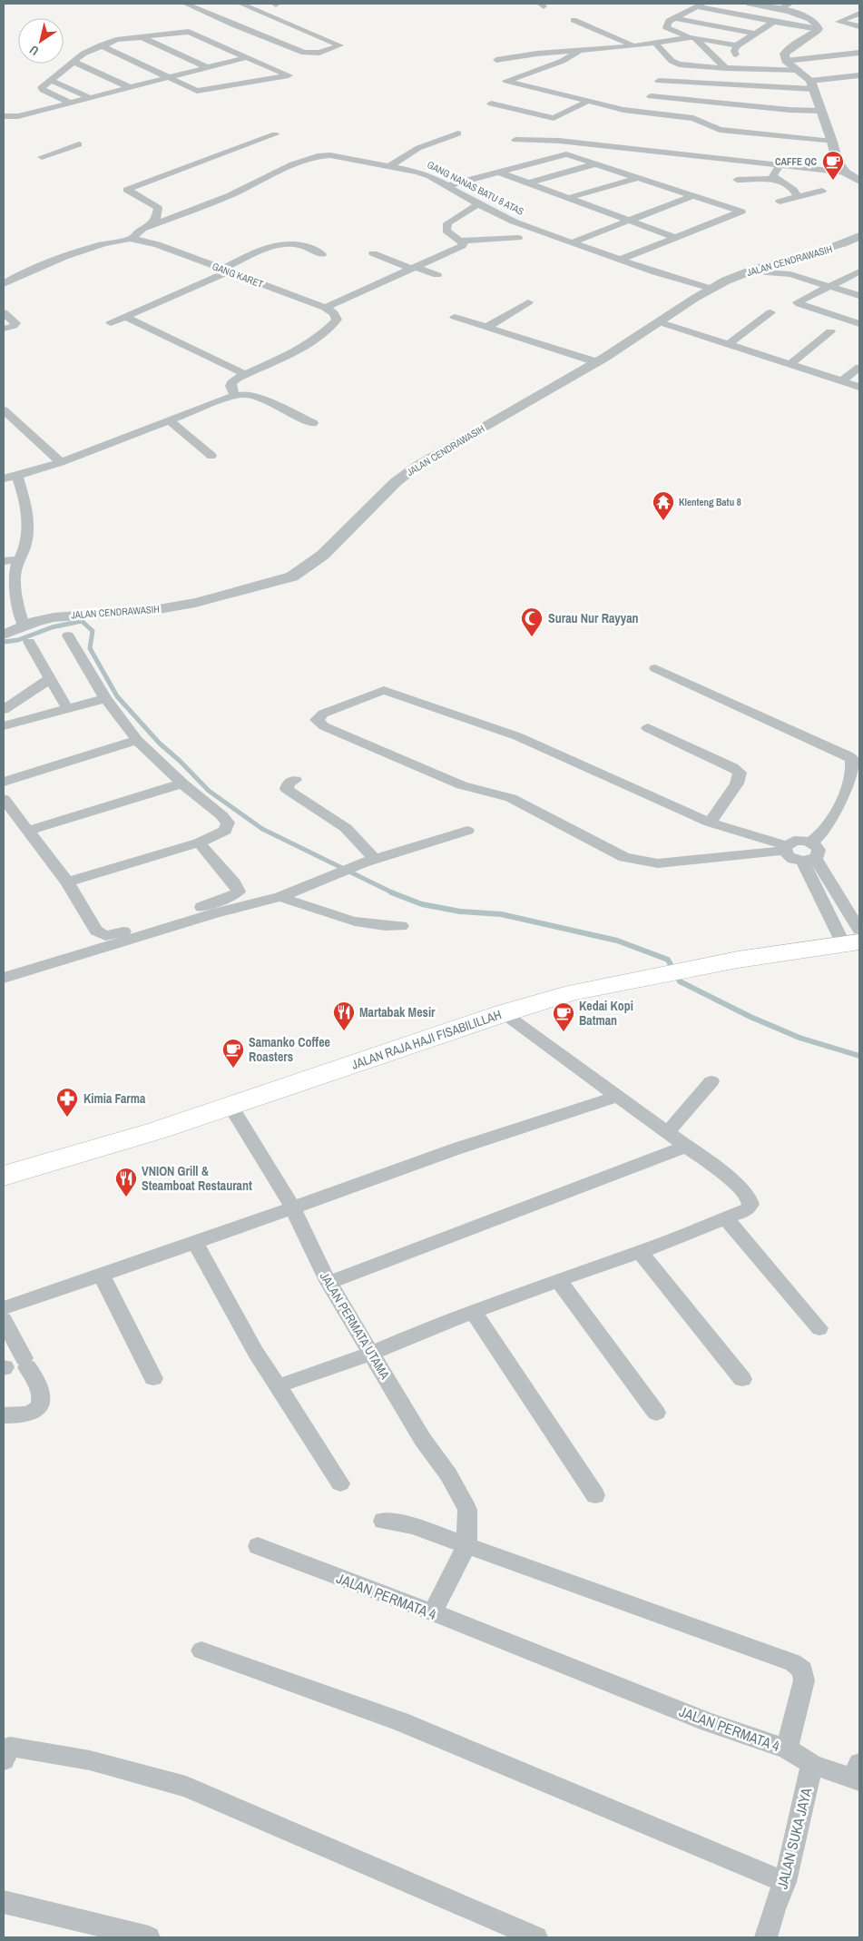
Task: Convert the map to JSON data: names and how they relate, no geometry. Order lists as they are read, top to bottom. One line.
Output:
{"streets":{"main road":["JALAN RAJA HAJI FISABILILLAH"],"street":["GANG NANAS BATU 8 ATAS","JALAN CENDRAWASIH","GANG KARET","JALAN PERMATA UTAMA","JALAN PERMATA 4","JALAN SUKA JAYA"]},"crossings":[["GANG NANAS BATU 8 ATAS","JALAN CENDRAWASIH"],["GANG NANAS BATU 8 ATAS","GANG KARET"],["JALAN RAJA HAJI FISABILILLAH","JALAN PERMATA UTAMA"],["JALAN PERMATA UTAMA","JALAN PERMATA 4"]],"places":{"cafe":["CAFFE QC","Kedai Kopi Batman","Samanko Coffee Roasters"],"temple":["Klenteng Batu 8"],"mosque":["Surau Nur Rayyan"],"restaurant":["Martabak Mesir","VNION Grill & Steamboat Restaurant"],"pharmacy":["Kimia Farma"]},"north":"bottom left"}
